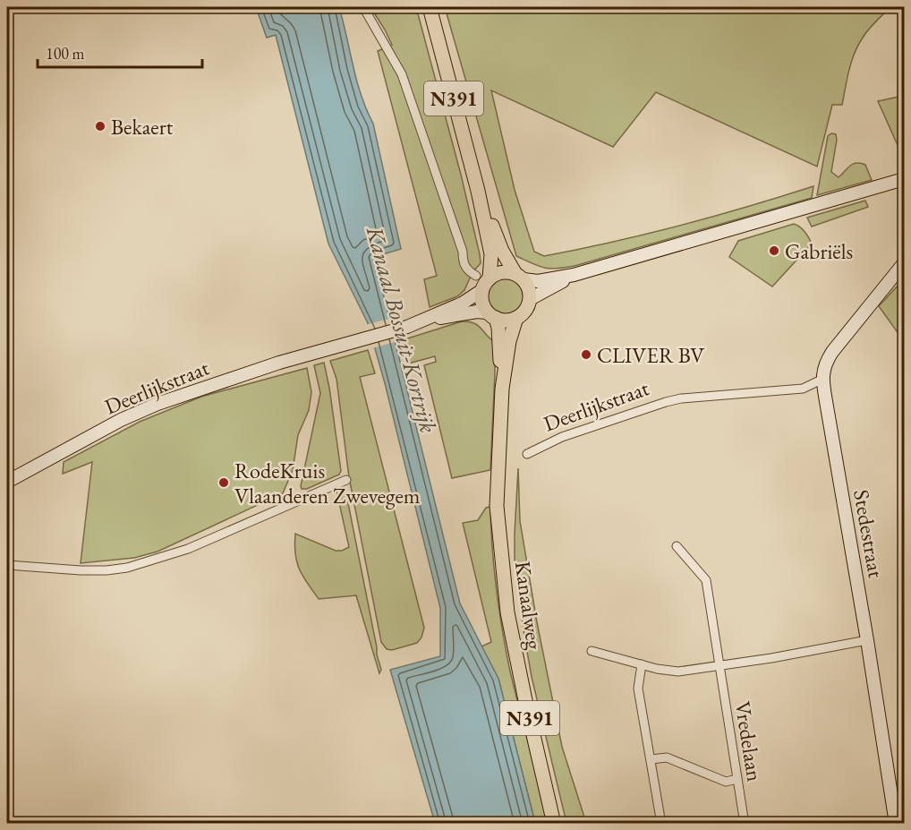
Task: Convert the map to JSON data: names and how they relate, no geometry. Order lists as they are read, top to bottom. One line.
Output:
{"streets":{"main road":["N391","Kanaalweg"],"street":["Deerlijkstraat","Stedestraat","Vredelaan"]},"crossings":[["N391","Deerlijkstraat"],["N391","Kanaalweg"],["Deerlijkstraat","Stedestraat"],["Deerlijkstraat","Kanaalweg"]],"water":["Kanaal Bossuit-Kortrijk"],"places":["Bekaert","Gabriëls","CLIVER BV","RodeKruis Vlaanderen Zwevegem"],"scale_bar":"100 m"}
